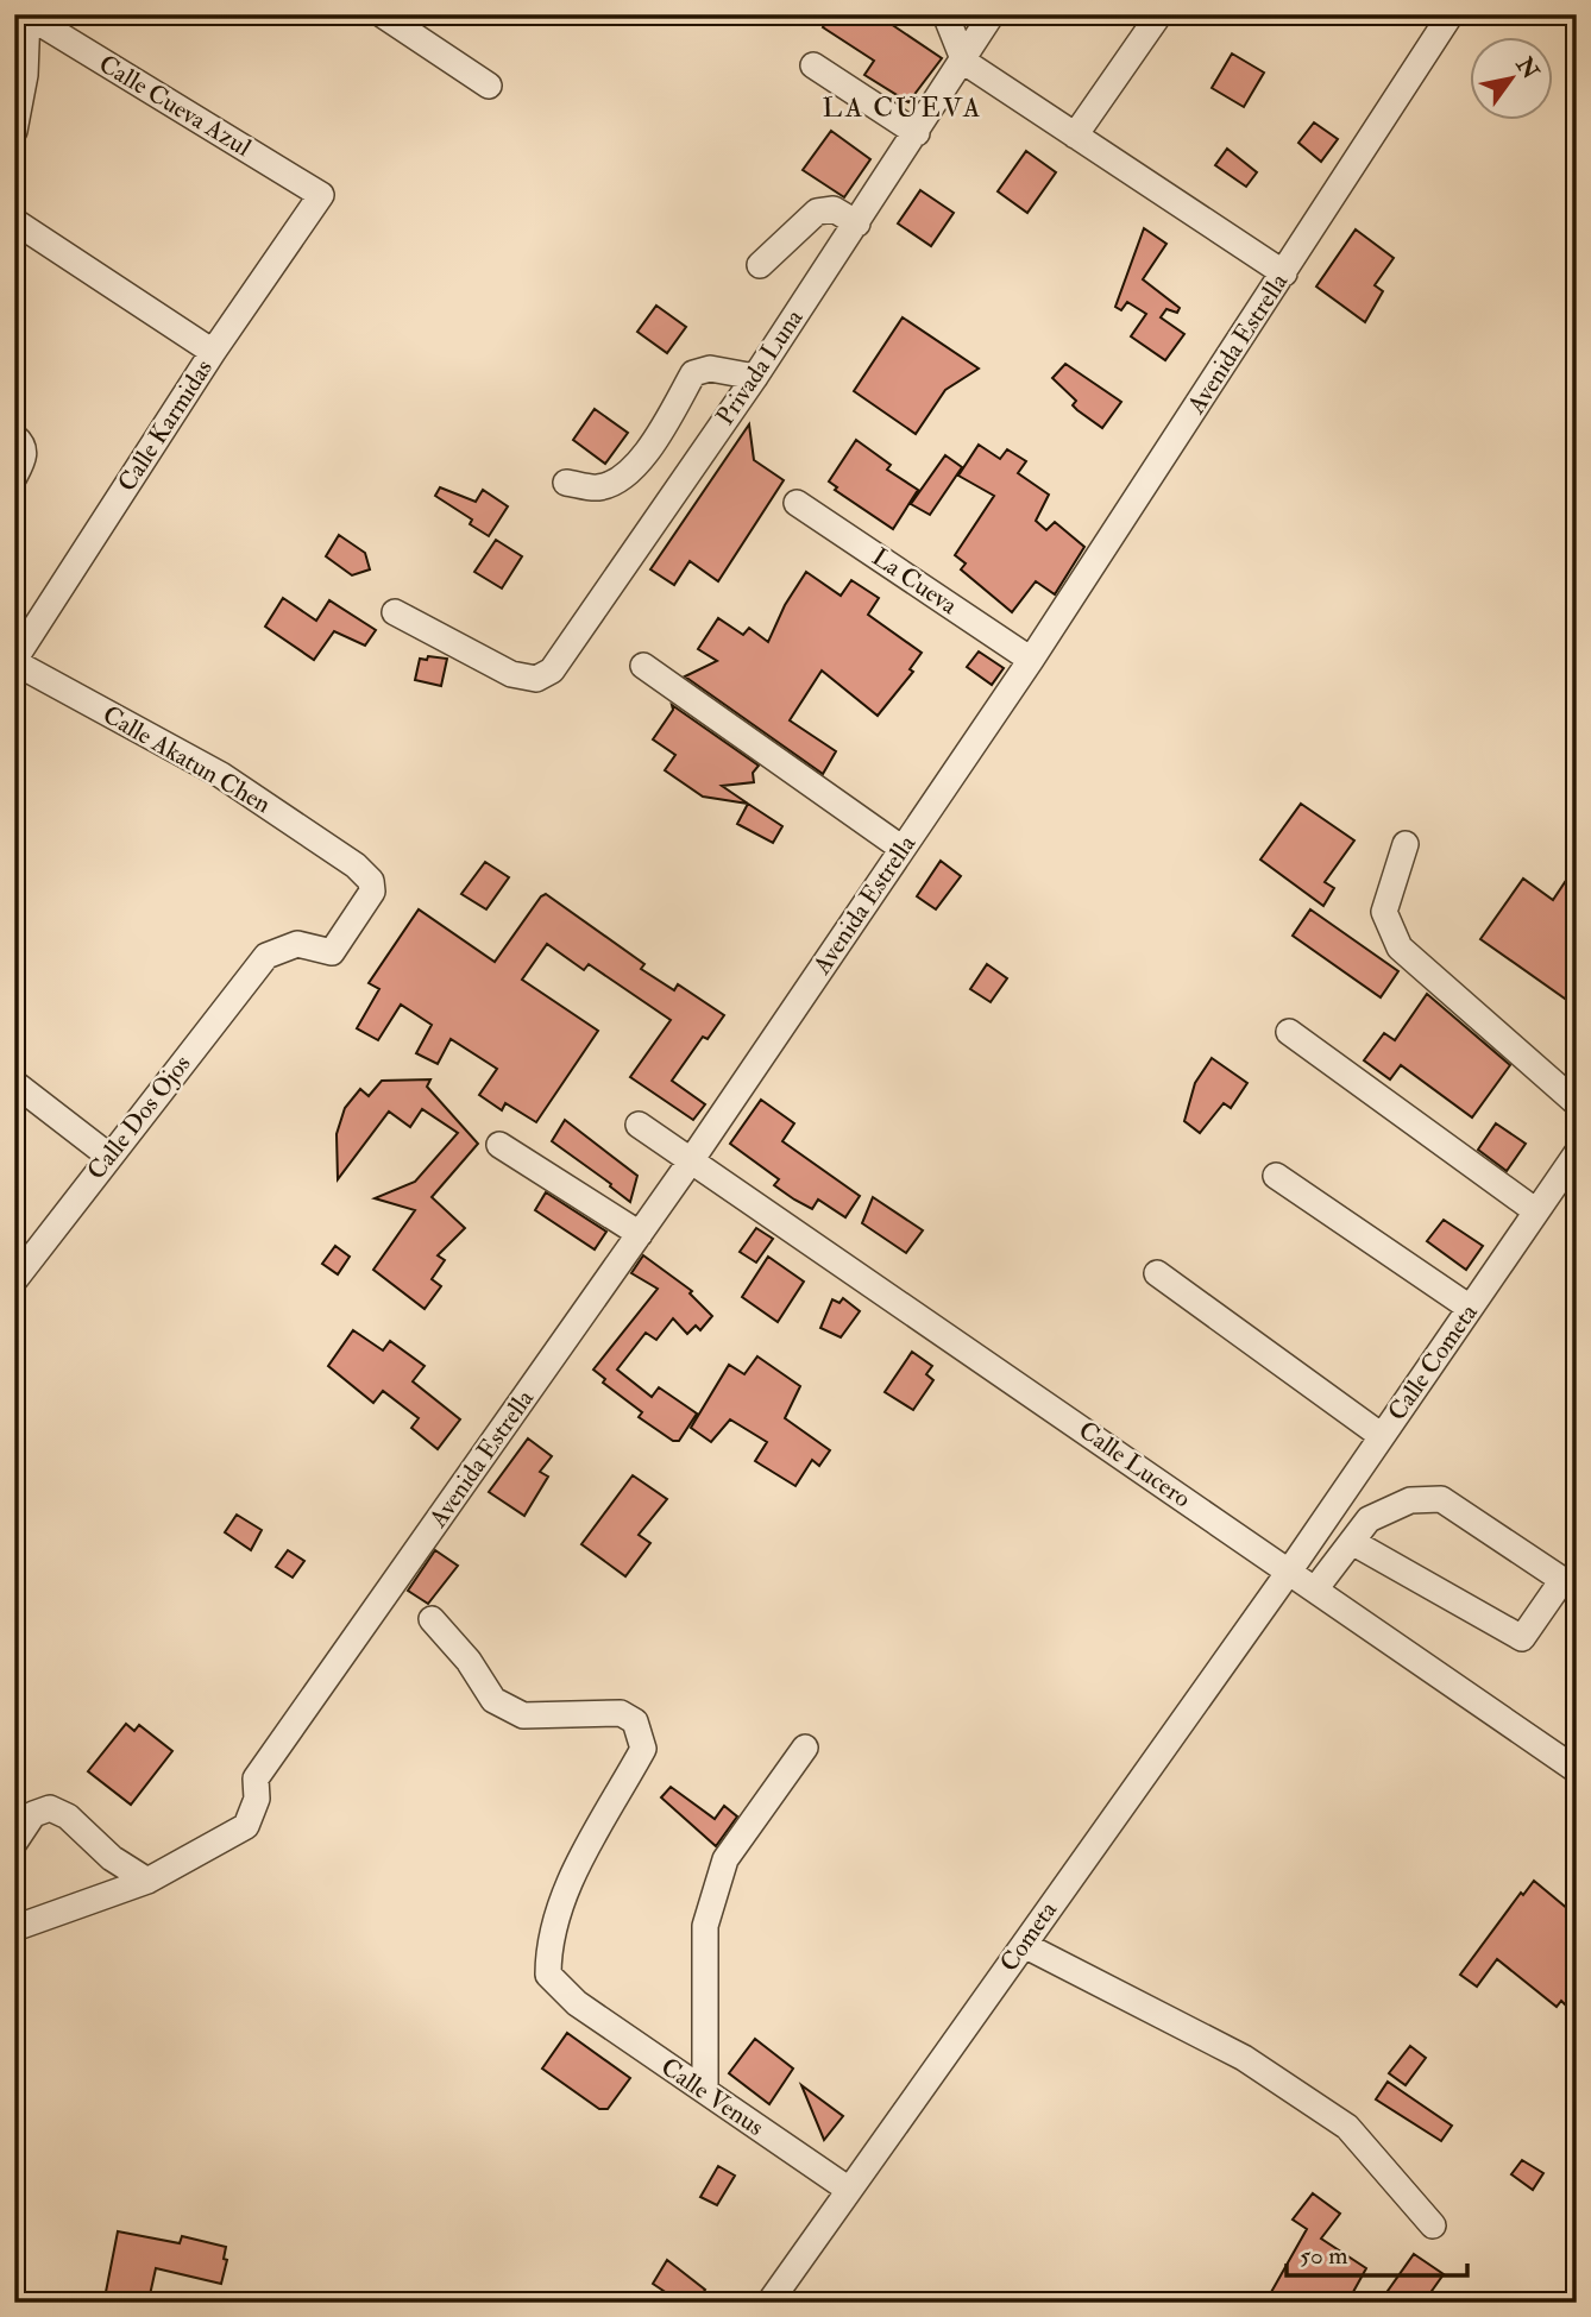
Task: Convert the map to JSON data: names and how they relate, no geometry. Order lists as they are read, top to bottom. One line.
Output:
{"streets":{"street":["Calle Cueva Azul","Avenida Estrella","Privada Luna","Calle Karmidas","La Cueva","Calle Akatun Chen","Calle Dos Ojos","Calle Cometa","Calle Lucero","Cometa","Calle Venus"]},"crossings":[["Calle Cueva Azul","Calle Karmidas"],["Avenida Estrella","La Cueva"],["Avenida Estrella","Calle Lucero"],["Calle Karmidas","Calle Akatun Chen"],["Calle Akatun Chen","Calle Dos Ojos"],["Calle Cometa","Calle Lucero"],["Calle Cometa","Cometa"],["Calle Lucero","Cometa"],["Cometa","Calle Venus"]],"districts":["LA CUEVA"],"scale_bar":"50 m","north":"top right"}
